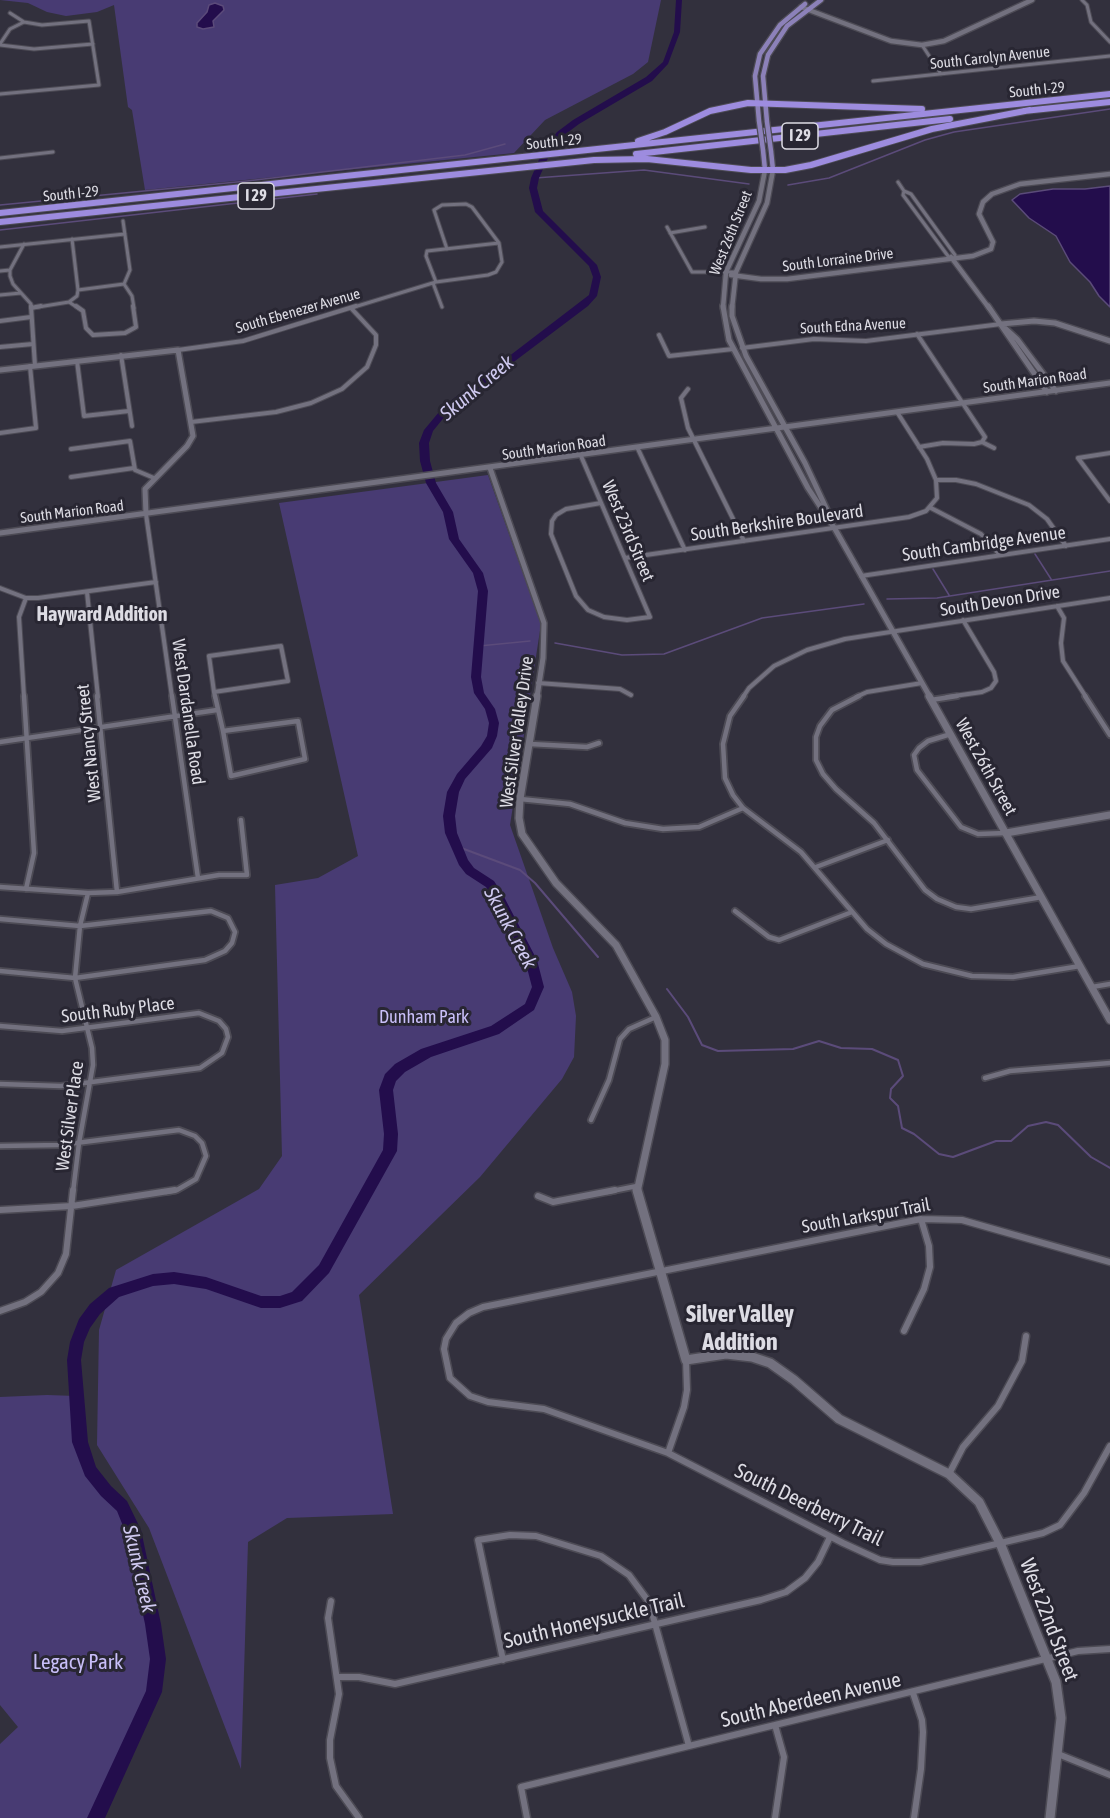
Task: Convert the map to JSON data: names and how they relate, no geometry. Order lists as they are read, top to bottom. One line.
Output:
{"streets":{"highway":["South I-29","I 29"],"main road":["West 26th Street"],"street":["South Carolyn Avenue","South Lorraine Drive","South Ebenezer Avenue","South Edna Avenue","South Marion Road","South Berkshire Boulevard","West 23rd Street","South Cambridge Avenue","South Devon Drive","West Dardanella Road","West Silver Valley Drive","West Nancy Street","South Ruby Place","West Silver Place","South Larkspur Trail","South Deerberry Trail","West 22nd Street","South Honeysuckle Trail","South Aberdeen Avenue"]},"crossings":[["West 26th Street","South Lorraine Drive"],["West 26th Street","South Edna Avenue"],["West 26th Street","South Marion Road"],["West 26th Street","South Berkshire Boulevard"],["West 26th Street","South Cambridge Avenue"],["West 26th Street","South Devon Drive"],["South Marion Road","West 23rd Street"],["South Marion Road","West Dardanella Road"],["South Marion Road","West Silver Valley Drive"],["South Berkshire Boulevard","West 23rd Street"],["West Silver Valley Drive","South Larkspur Trail"],["West Silver Valley Drive","South Deerberry Trail"],["West Silver Valley Drive","West 22nd Street"],["South Ruby Place","West Silver Place"],["South Larkspur Trail","South Deerberry Trail"],["South Deerberry Trail","West 22nd Street"],["South Deerberry Trail","South Honeysuckle Trail"],["West 22nd Street","South Aberdeen Avenue"]],"districts":["Hayward Addition","Silver Valley Addition"],"water":["Skunk Creek"],"parks":["Dunham Park","Legacy Park"]}
